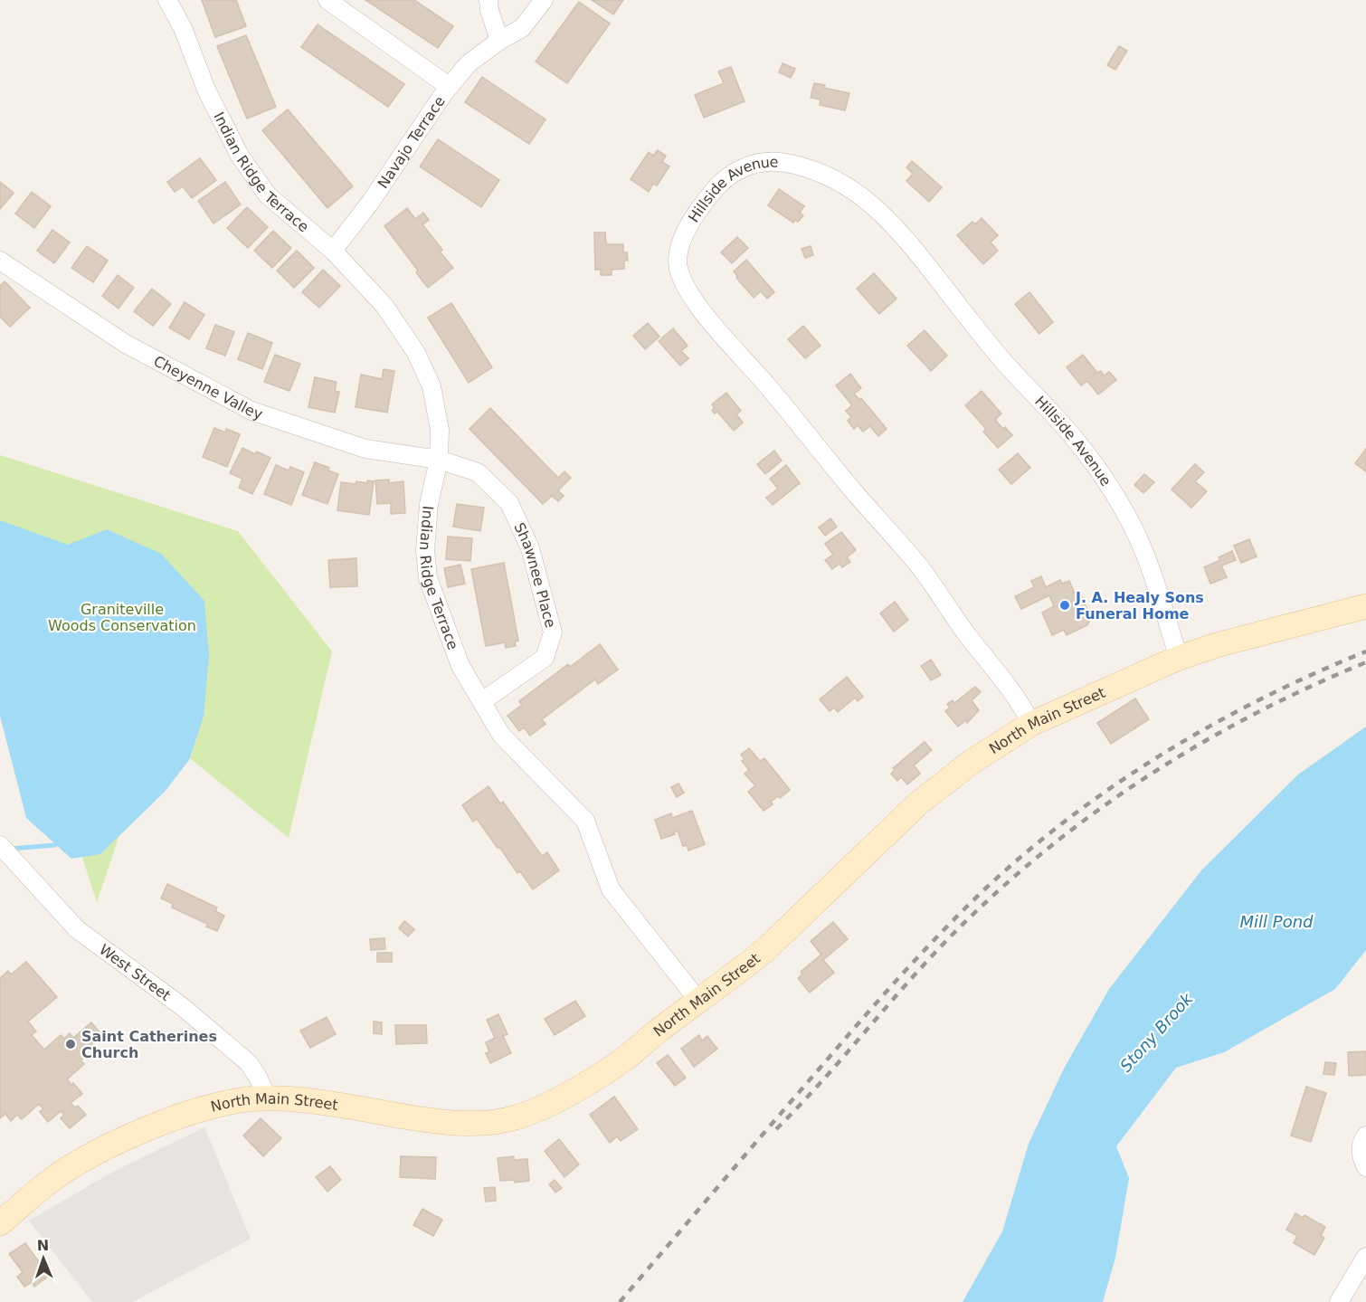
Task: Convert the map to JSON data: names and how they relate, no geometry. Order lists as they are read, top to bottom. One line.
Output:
{"streets":{"main road":["North Main Street"],"street":["Navajo Terrace","Indian Ridge Terrace","Hillside Avenue","Cheyenne Valley","Shawnee Place","West Street"]},"crossings":[["Navajo Terrace","Indian Ridge Terrace"],["Indian Ridge Terrace","Cheyenne Valley"],["Indian Ridge Terrace","Shawnee Place"],["Indian Ridge Terrace","North Main Street"],["Hillside Avenue","North Main Street"],["Cheyenne Valley","Shawnee Place"],["North Main Street","West Street"]],"water":["Mill Pond","Stony Brook"],"parks":["Graniteville Woods Conservation"],"places":["J. A. Healy Sons Funeral Home","Saint Catherines Church"],"north":"top"}
